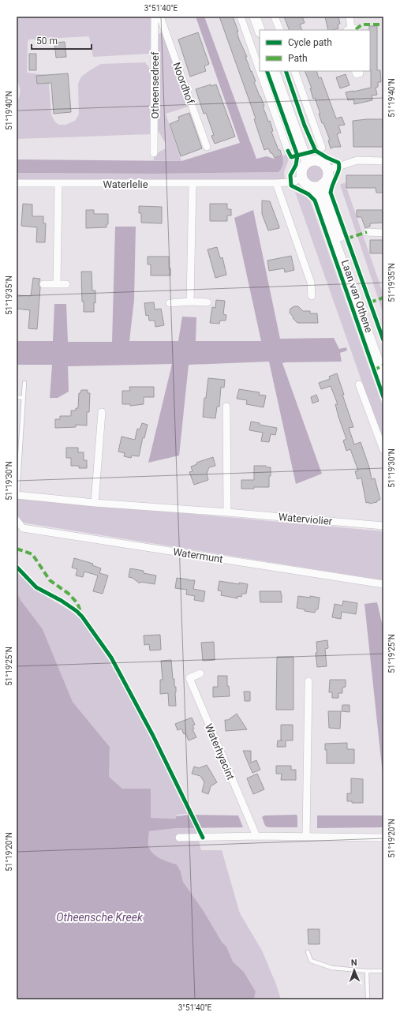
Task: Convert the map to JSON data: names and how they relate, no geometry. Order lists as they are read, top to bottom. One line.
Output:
{"streets":{"street":["Noordhof","Otheensedreef","Waterlelie","Laan van Othene","Waterviolier","Watermunt","Waterhyacint"]},"crossings":[["Noordhof","Otheensedreef"],["Waterlelie","Laan van Othene"]],"water":["Otheensche Kreek"],"legend":["Cycle path","Path"],"scale_bar":"50 m","north":"top","coordinates":["3°51'40\"E","51°19'40\"N","51°19'35\"N","51°19'30\"N","51°19'25\"N","51°19'20\"N"]}
